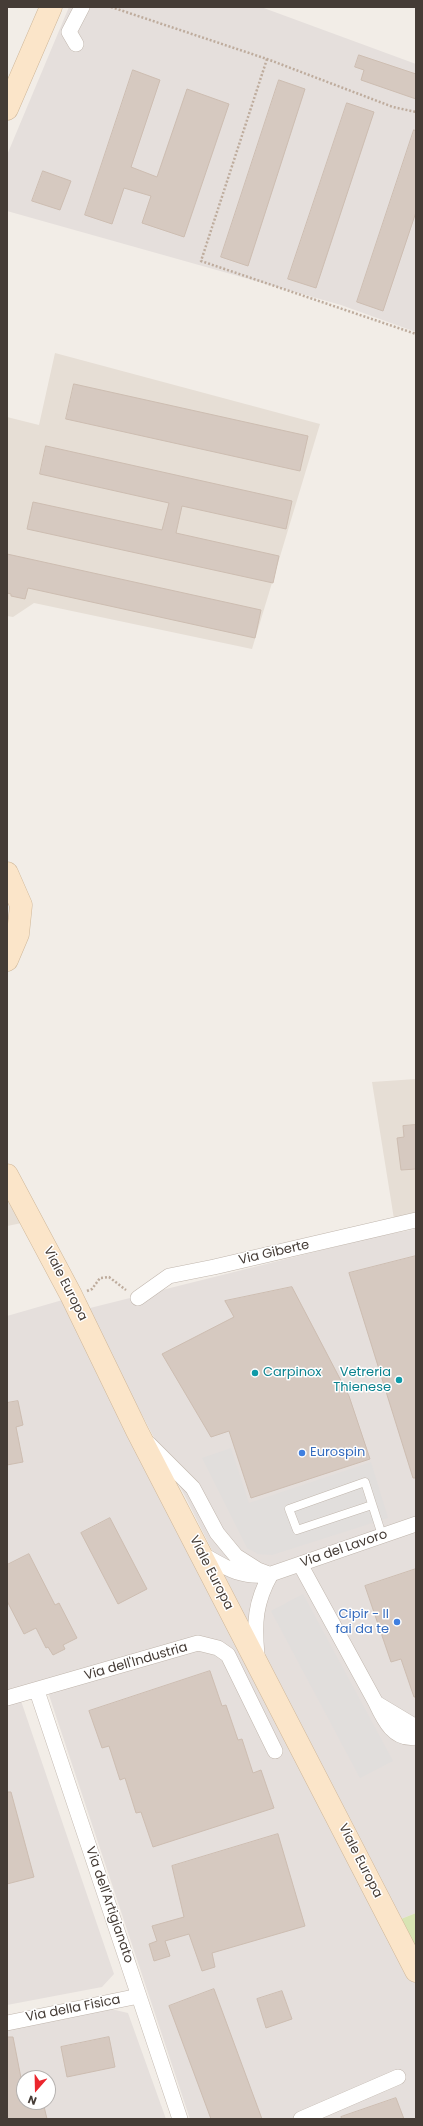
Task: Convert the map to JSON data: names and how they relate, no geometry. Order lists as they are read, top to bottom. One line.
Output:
{"streets":{"main road":["Viale Europa"],"street":["Via Giberte","Via del Lavoro","Via dell'Industria","Via dell'Artigianato","Via della Fisica"]},"crossings":[["Viale Europa","Via del Lavoro"],["Via dell'Industria","Via dell'Artigianato"],["Via dell'Artigianato","Via della Fisica"]],"places":["Carpinox","Vetreria Thienese","Eurospin","Cipir - Il fai da te"],"north":"bottom"}
